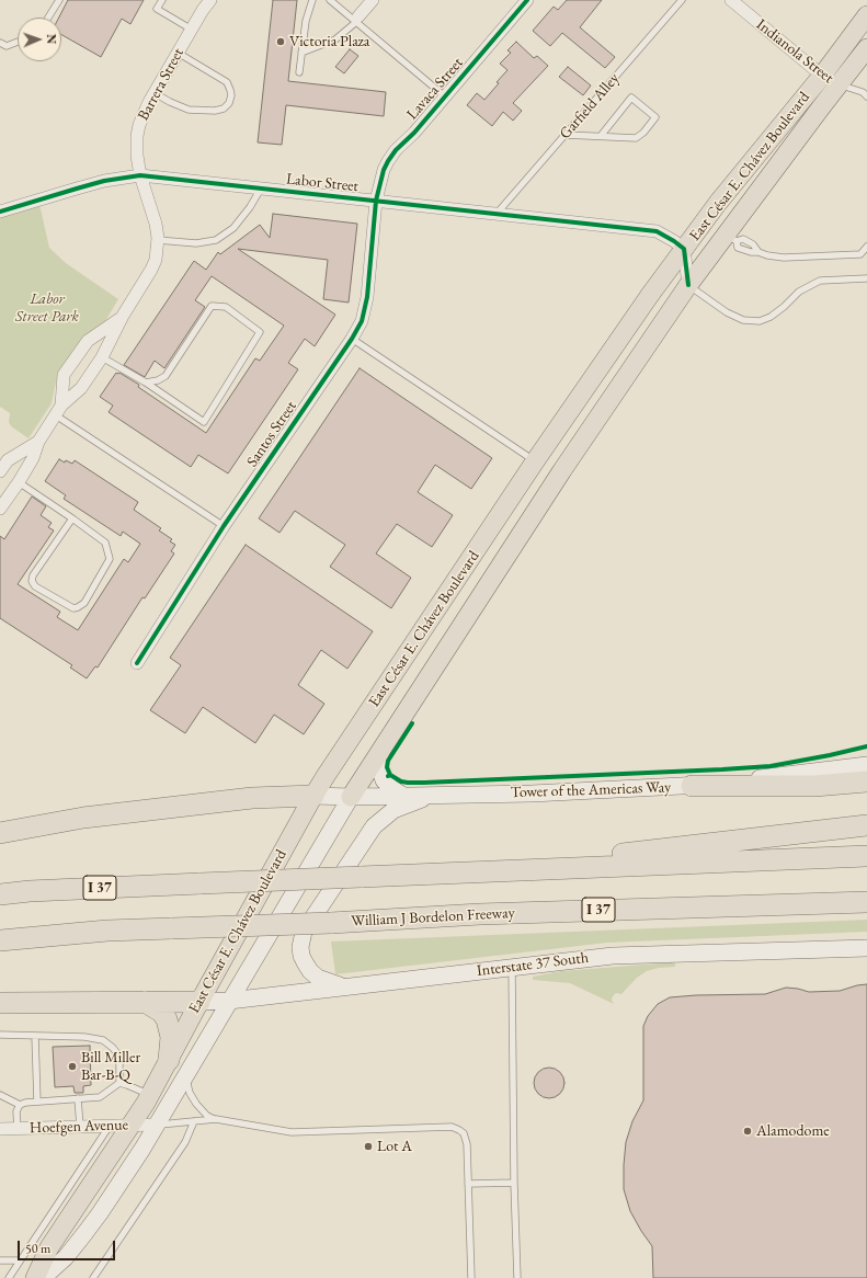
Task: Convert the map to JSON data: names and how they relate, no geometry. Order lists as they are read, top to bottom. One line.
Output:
{"streets":{"highway":["I 37","William J Bordelon Freeway"],"main road":["East César E. Chávez Boulevard","Tower of the Americas Way","Interstate 37 South"],"street":["Indianola Street","Barrera Street","Lavaca Street","Labor Street","Santos Street","Hoefgen Avenue"],"lane":["Garfield Alley"]},"crossings":[["Indianola Street","East César E. Chávez Boulevard"],["Barrera Street","Labor Street"],["Lavaca Street","Labor Street"],["Lavaca Street","Santos Street"],["Garfield Alley","Labor Street"],["East César E. Chávez Boulevard","Labor Street"],["East César E. Chávez Boulevard","Tower of the Americas Way"],["East César E. Chávez Boulevard","Interstate 37 South"],["East César E. Chávez Boulevard","Hoefgen Avenue"],["Labor Street","Santos Street"]],"parks":["Labor Street Park"],"places":["Victoria Plaza","Bill Miller Bar-B-Q","Alamodome","Lot A"],"scale_bar":"50 m","north":"right"}
